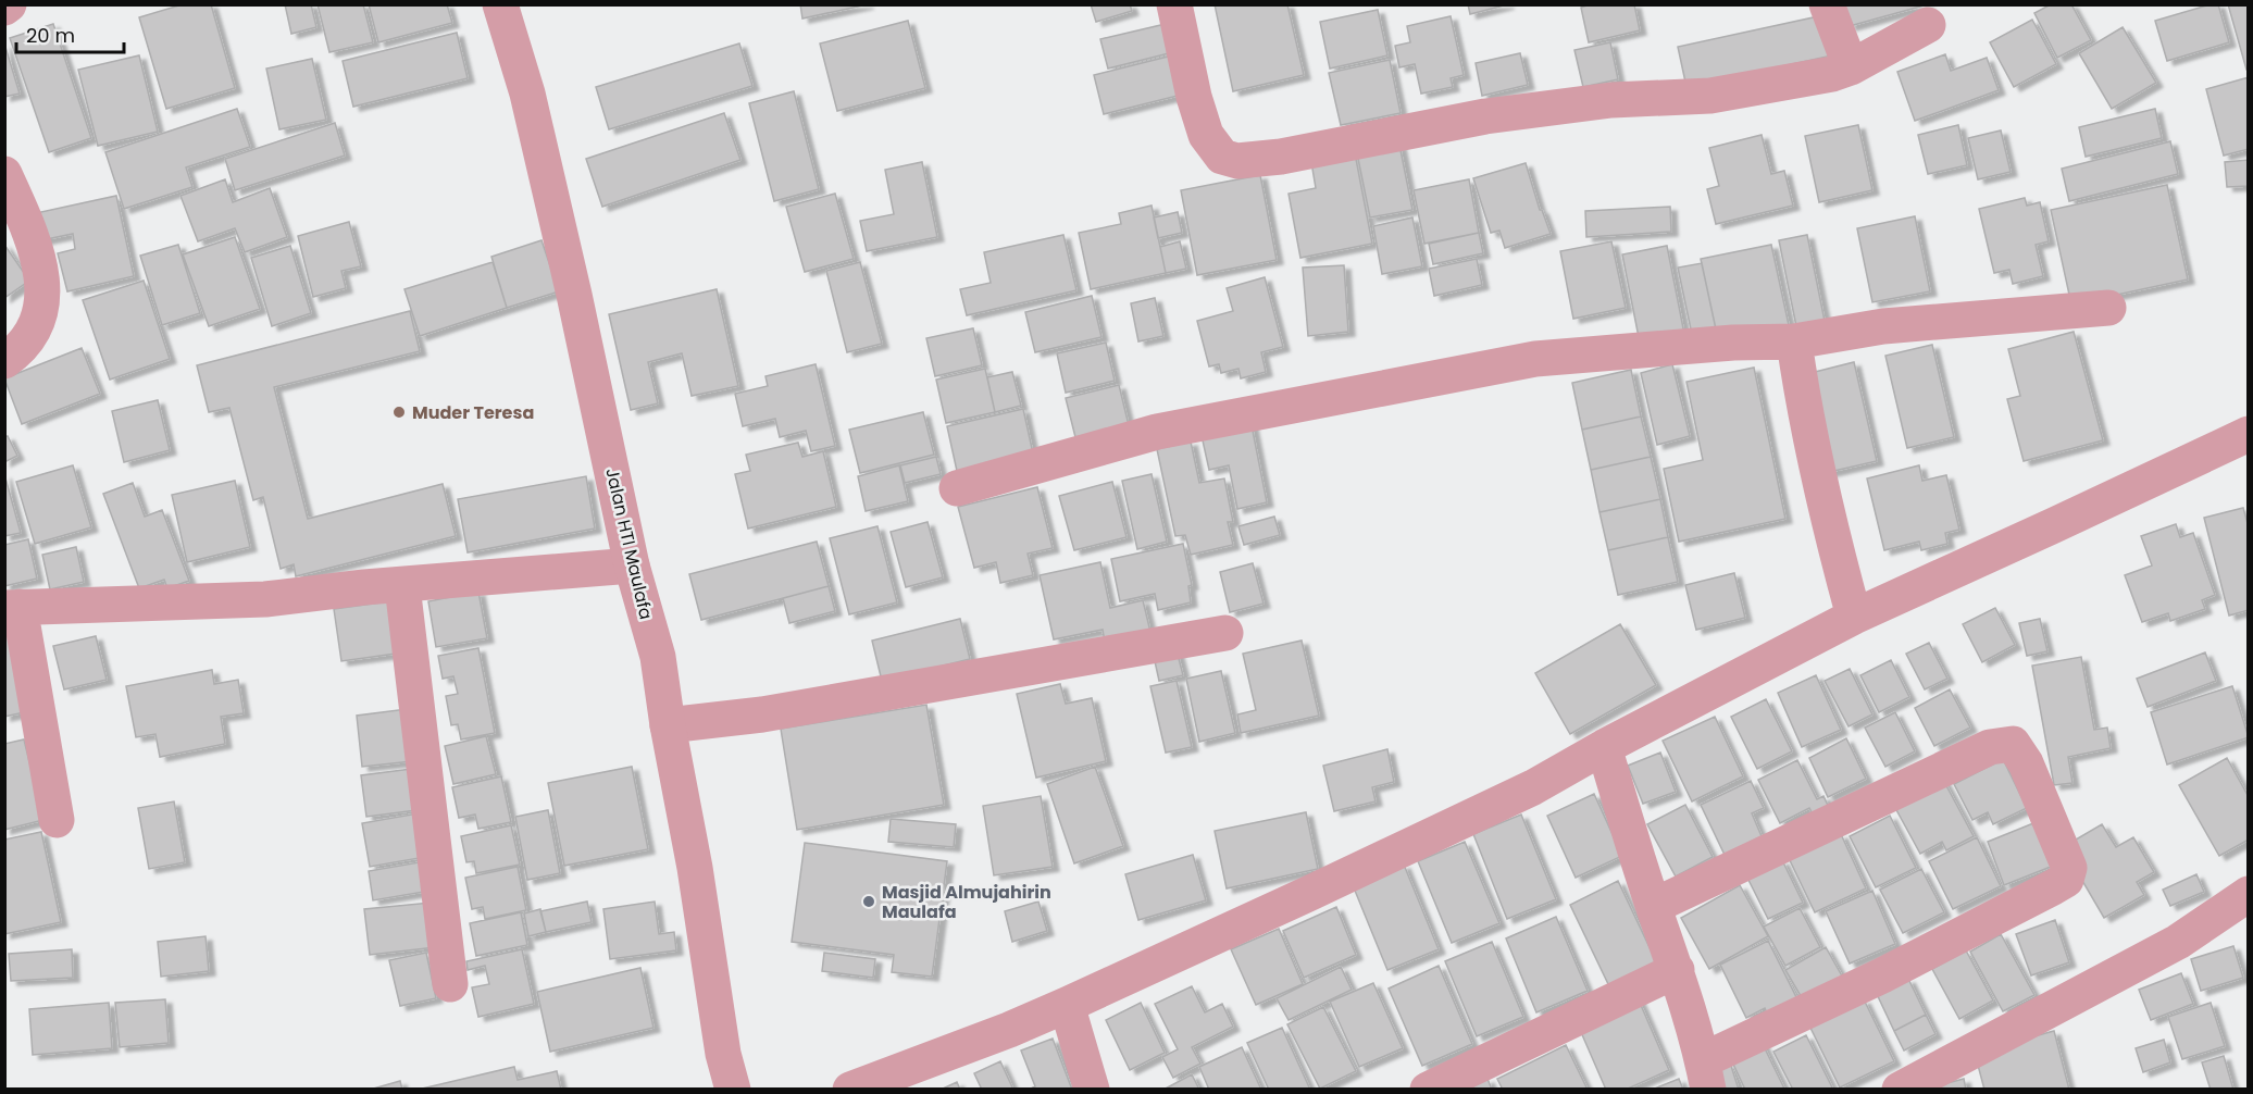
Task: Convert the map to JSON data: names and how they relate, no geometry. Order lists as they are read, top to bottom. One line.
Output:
{"streets":{"street":["Jalan HTI Maulafa"]},"places":["Muder Teresa","Masjid Almujahirin Maulafa"],"scale_bar":"20 m"}
